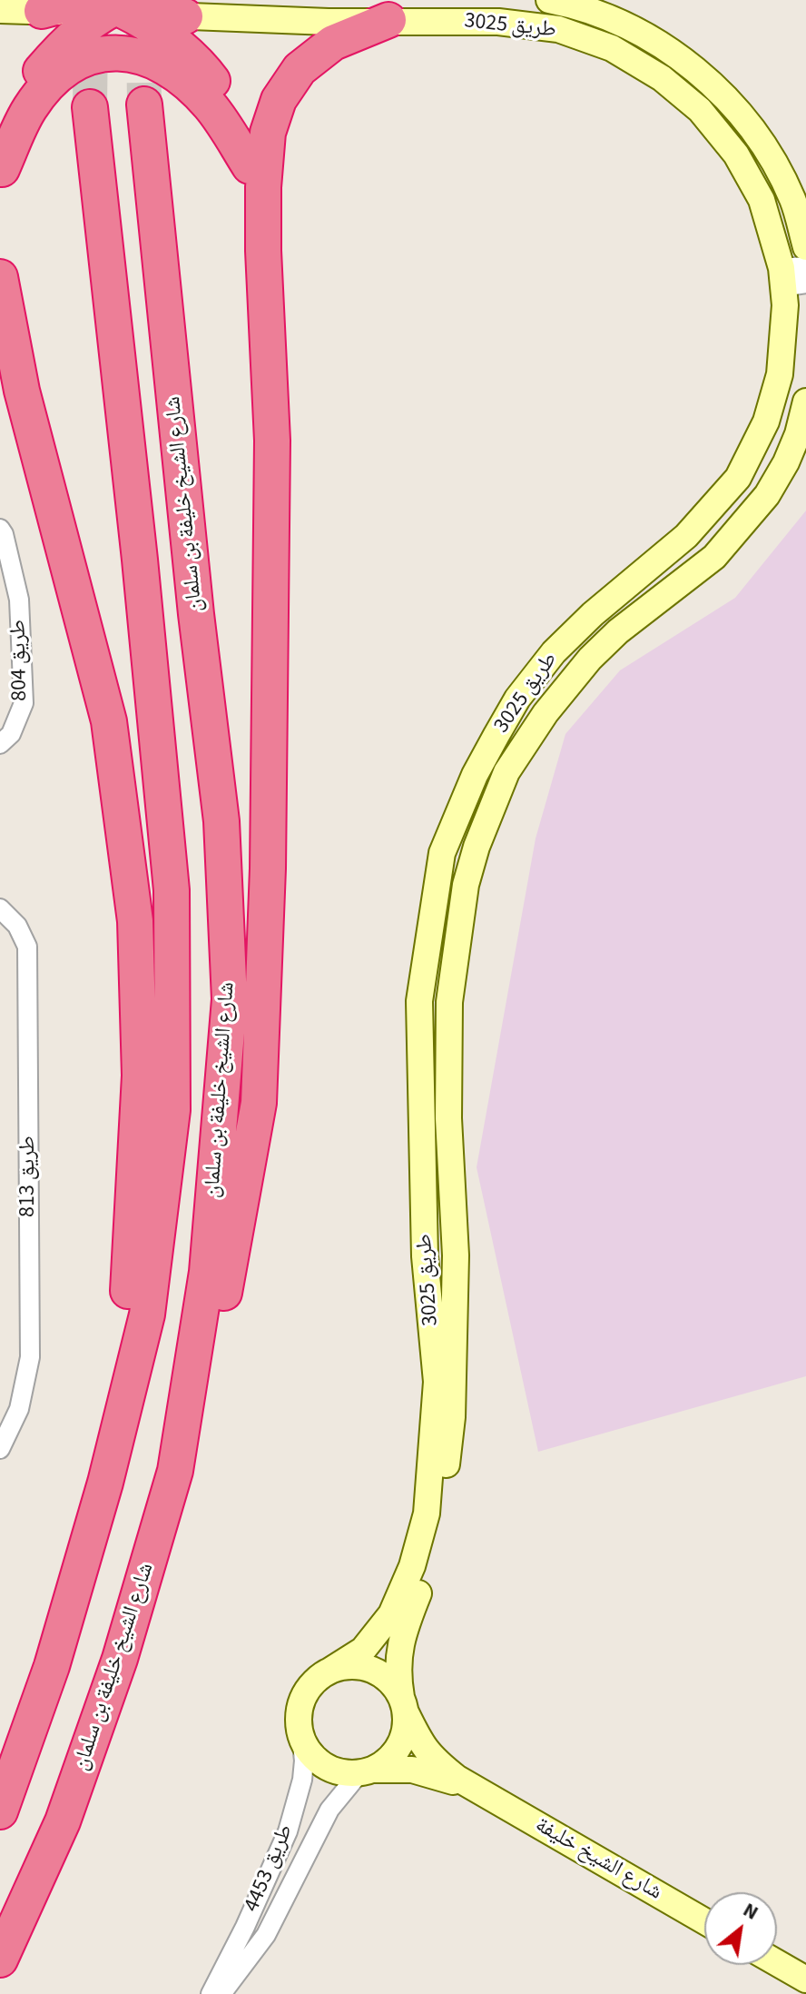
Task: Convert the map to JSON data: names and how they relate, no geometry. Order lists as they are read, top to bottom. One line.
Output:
{"streets":{"highway":["شارع الشيخ خليفة بن سلمان"],"street":["طريق 3025","طريق 804","طريق 813","شارع الشيخ خليفة","طريق 4453"]},"crossings":[["طريق 3025","شارع الشيخ خليفة"],["طريق 3025","طريق 4453"],["شارع الشيخ خليفة","طريق 4453"]],"north":"top right"}
